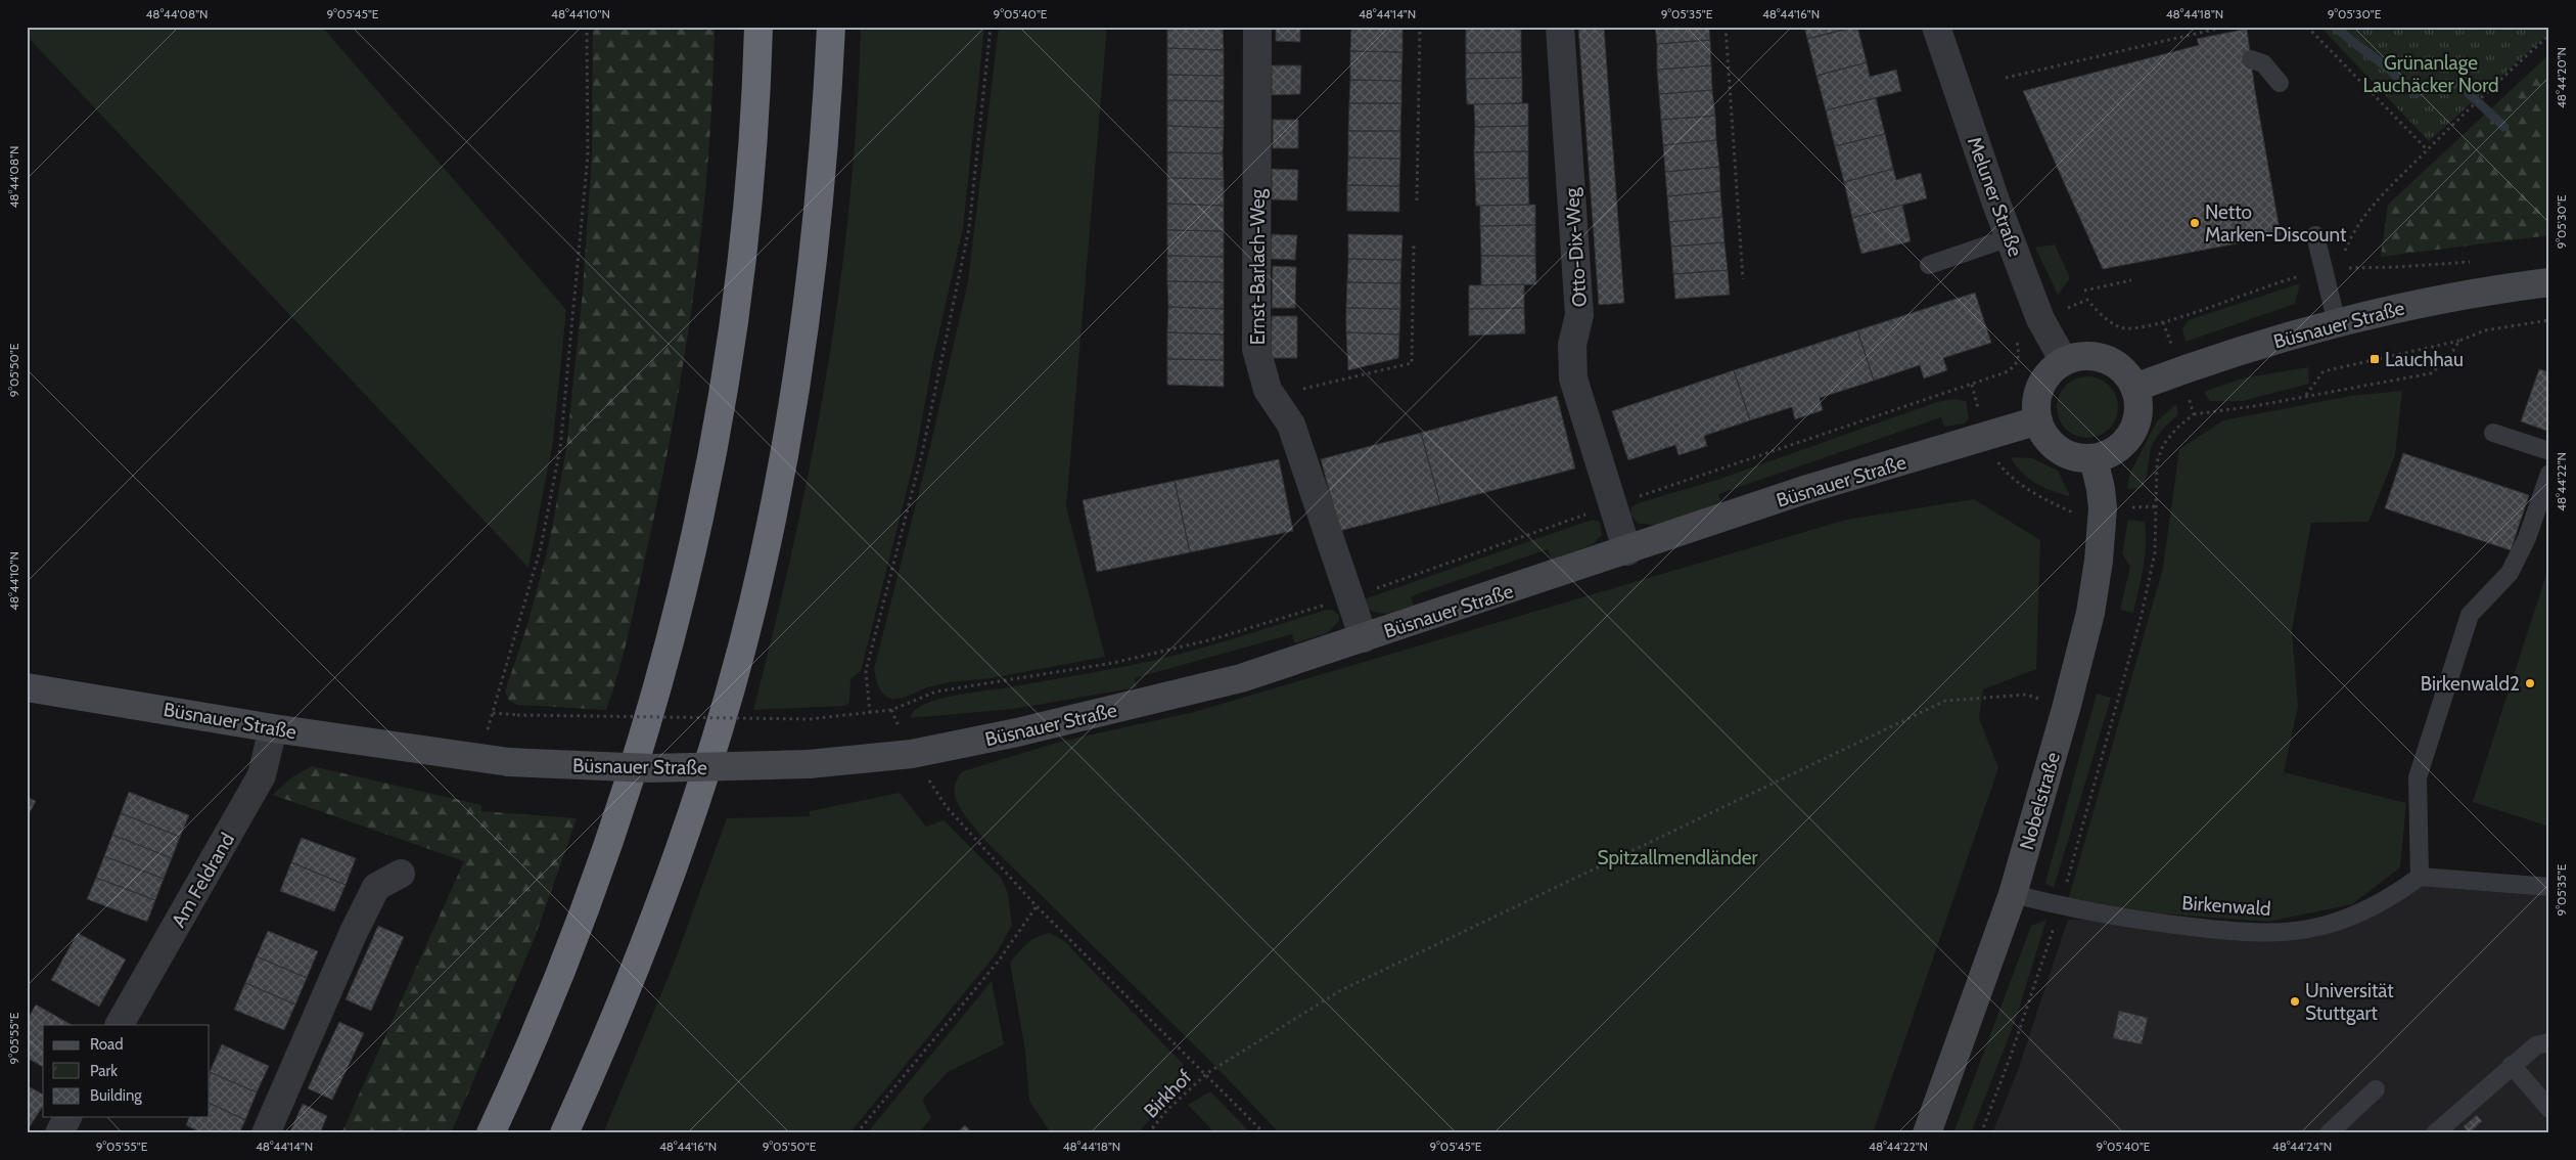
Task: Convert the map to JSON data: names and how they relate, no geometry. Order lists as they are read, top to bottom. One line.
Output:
{"streets":{"street":["Meluner Straße","Otto-Dix-Weg","Ernst-Barlach-Weg","Büsnauer Straße","Nobelstraße","Am Feldrand"],"lane":["Birkenwald"],"path":["Birkhof"]},"crossings":[["Meluner Straße","Büsnauer Straße"],["Meluner Straße","Nobelstraße"],["Otto-Dix-Weg","Büsnauer Straße"],["Ernst-Barlach-Weg","Büsnauer Straße"],["Büsnauer Straße","Nobelstraße"],["Büsnauer Straße","Am Feldrand"],["Nobelstraße","Birkenwald"]],"parks":["Grünanlage Lauchäcker Nord","Spitzallmendländer"],"places":{"other":["Netto Marken-Discount","Birkenwald2","Universität Stuttgart"],"transit":["Lauchhau"]},"legend":["Road","Park","Building"],"coordinates":["48°44'08\"N","9°05'45\"E","48°44'10\"N","9°05'40\"E","48°44'14\"N","9°05'35\"E","48°44'16\"N","48°44'18\"N","9°05'30\"E","48°44'20\"N","9°05'50\"E","48°44'22\"N","9°05'55\"E","48°44'24\"N"]}
